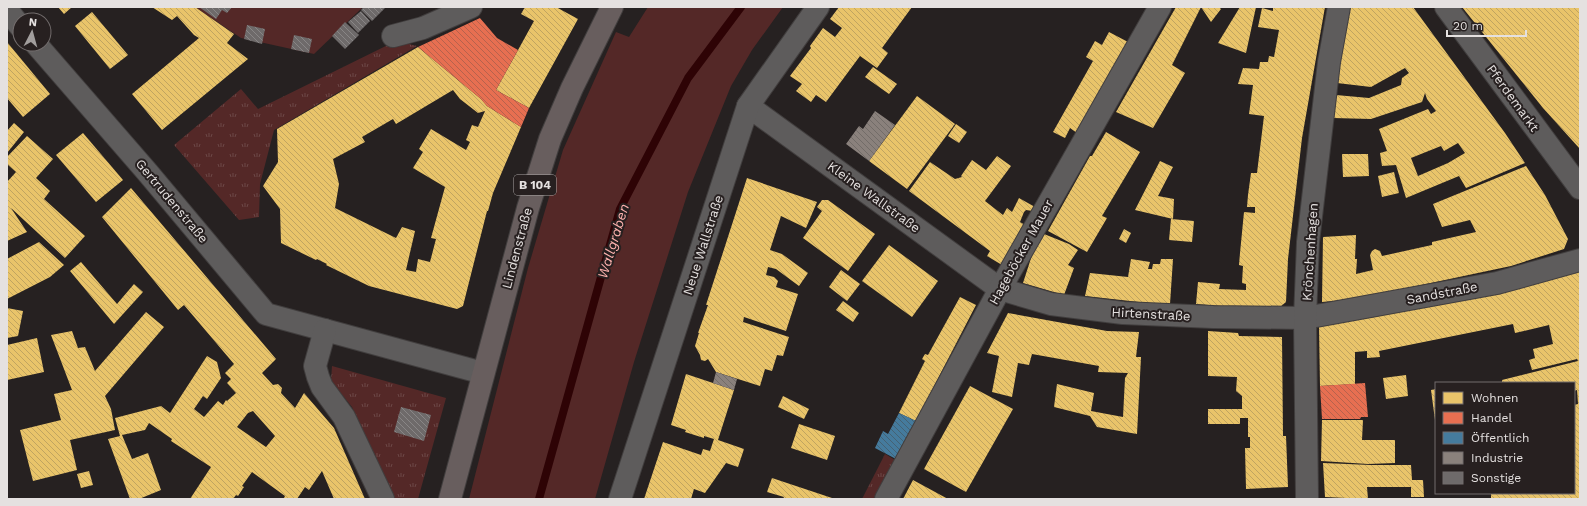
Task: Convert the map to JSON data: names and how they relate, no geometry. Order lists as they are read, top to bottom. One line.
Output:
{"streets":{"main road":["B 104","Lindenstraße"],"street":["Pferdemarkt","Kleine Wallstraße","Gertrudenstraße","Neue Wallstraße","Hageböcker Mauer","Krönchenhagen","Sandstraße","Hirtenstraße"]},"crossings":[["Kleine Wallstraße","Neue Wallstraße"],["Kleine Wallstraße","Hageböcker Mauer"],["Kleine Wallstraße","Hirtenstraße"],["Gertrudenstraße","Lindenstraße"],["Hageböcker Mauer","Hirtenstraße"],["Krönchenhagen","Sandstraße"],["Krönchenhagen","Hirtenstraße"],["Sandstraße","Hirtenstraße"]],"water":["Wallgraben"],"legend":["Wohnen","Handel","Öffentlich","Industrie","Sonstige"],"scale_bar":"20 m","north":"top"}
